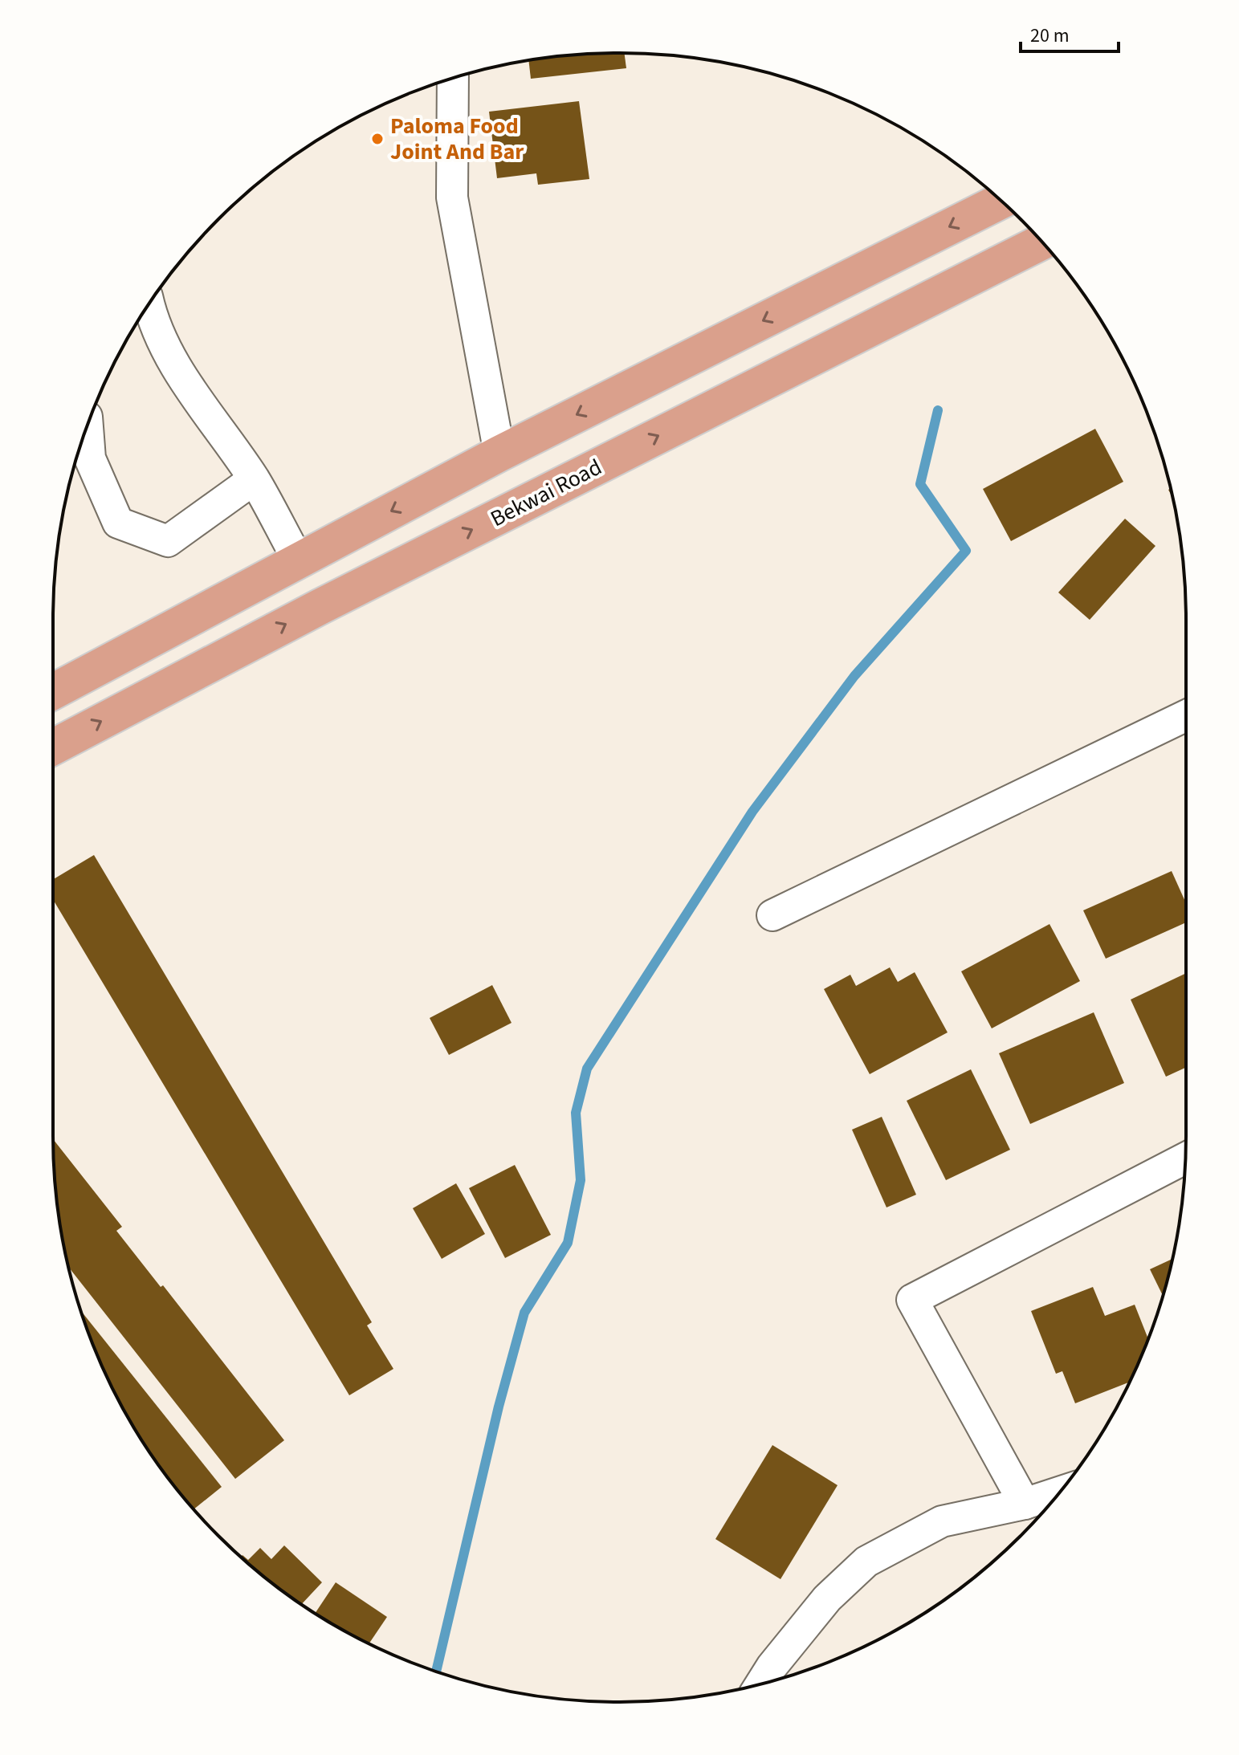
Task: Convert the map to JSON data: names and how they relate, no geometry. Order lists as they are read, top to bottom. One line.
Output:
{"streets":{"highway":["Bekwai Road"]},"places":["Paloma Food Joint And Bar"],"scale_bar":"20 m"}
